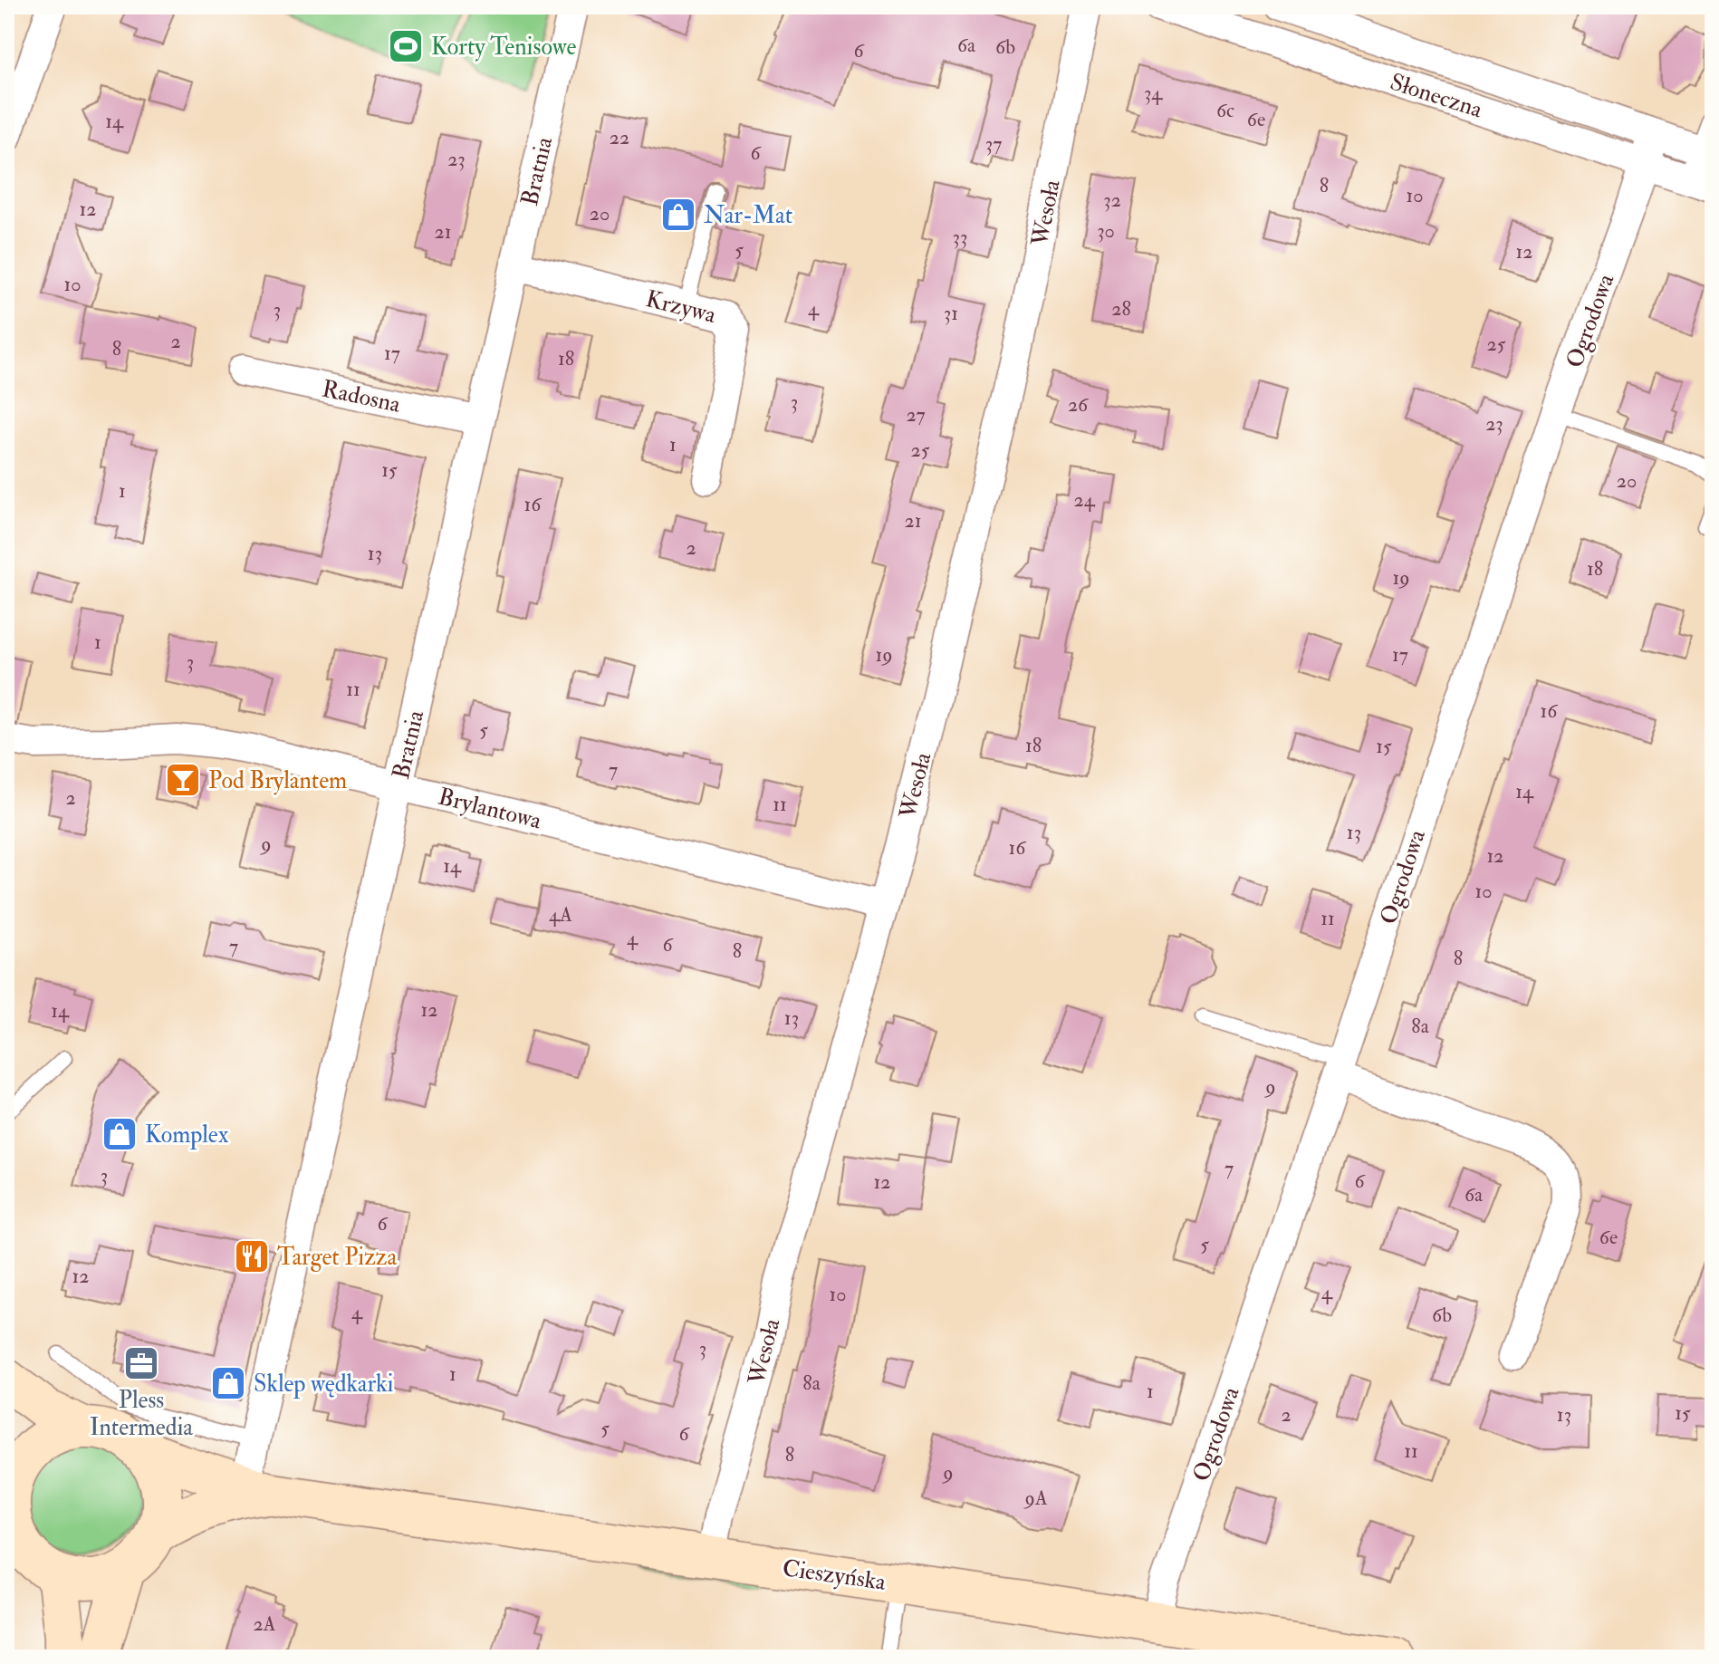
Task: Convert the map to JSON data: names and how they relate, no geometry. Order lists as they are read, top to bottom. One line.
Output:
{"streets":{"main road":["Cieszyńska"],"street":["Słoneczna","Bratnia","Wesoła","Krzywa","Ogrodowa","Radosna","Brylantowa"]},"crossings":[["Słoneczna","Ogrodowa"],["Bratnia","Krzywa"],["Bratnia","Radosna"],["Bratnia","Brylantowa"],["Bratnia","Cieszyńska"],["Wesoła","Brylantowa"],["Wesoła","Cieszyńska"],["Ogrodowa","Cieszyńska"]],"places":{"sports":["Korty Tenisowe"],"shop":["Nar-Mat","Komplex","Sklep wędkarki"],"bar":["Pod Brylantem"],"restaurant":["Target Pizza"],"office":["Pless Intermedia"]},"house_numbers":["6a","6b","6","34","6c","6e","14","22","37","6","23","8","10","32","12","20","30","21","33","5","12","10","4","28","3","31","2","25","8","17","18","3","26","27","23","1","25","15","20","1","24","16","21","2","13","18","19","1","19","17","3","11","16","5","18","15","7","14","2","11","13","9","16","12","14","10","4A","11","4","6","7","8","8","12","14","13","8a","9","7","3","6","12","6a","6","6e","5","12","4","10","4","6b","3","1","8a","1","15","2","13","5","6","11","8","9","9A","2A"]}
